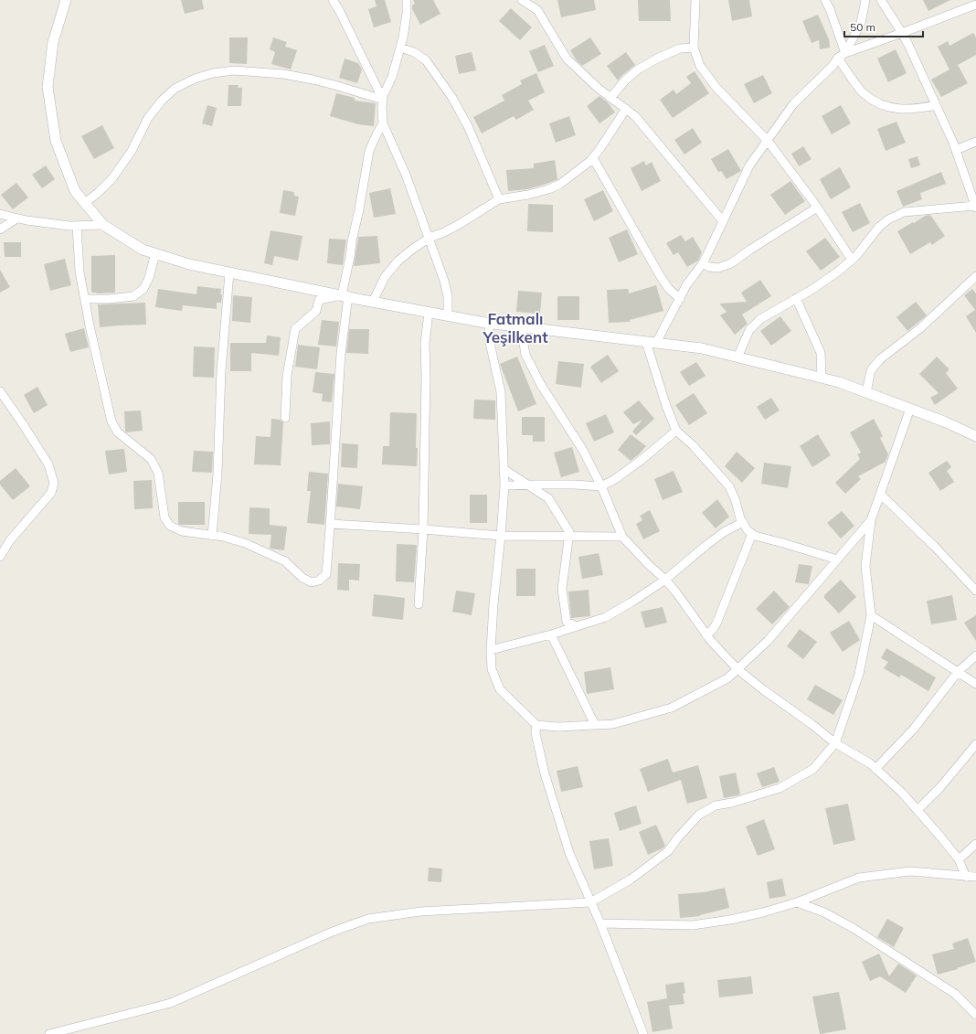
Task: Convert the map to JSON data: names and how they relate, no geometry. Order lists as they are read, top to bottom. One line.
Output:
{"districts":["Fatmalı Yeşilkent"],"scale_bar":"50 m"}
